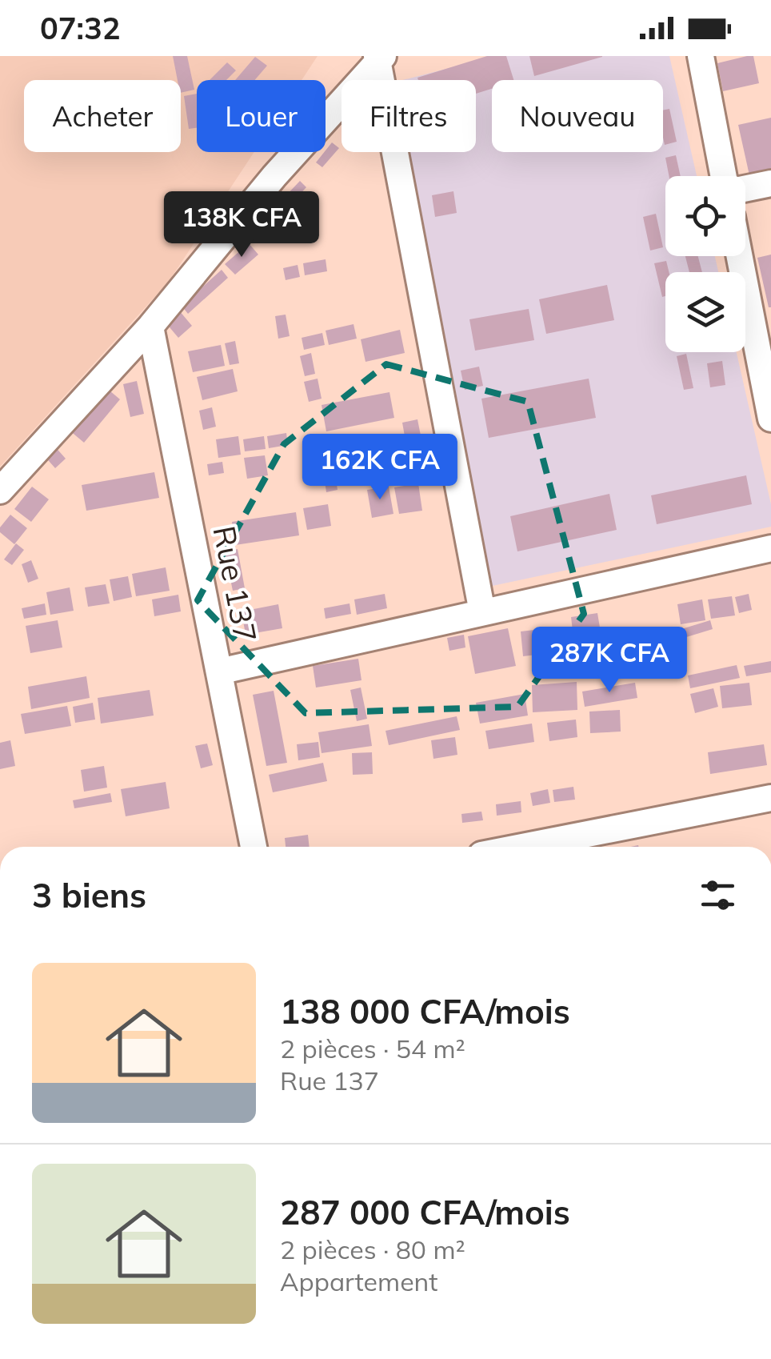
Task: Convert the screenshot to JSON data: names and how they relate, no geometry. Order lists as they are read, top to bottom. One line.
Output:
{"streets":{"street":["Rue 137"]},"page":{"status":"07:32","chip":["Acheter","Louer","Filtres","Nouveau"],"price":["138K CFA","162K CFA","287K CFA"],"heading":"3 biens","list":[{"name":"138 000 CFA/mois","note":"2 pièces · 54 m² · Rue 137"},{"name":"287 000 CFA/mois","note":"2 pièces · 80 m² · Appartement"}]}}
